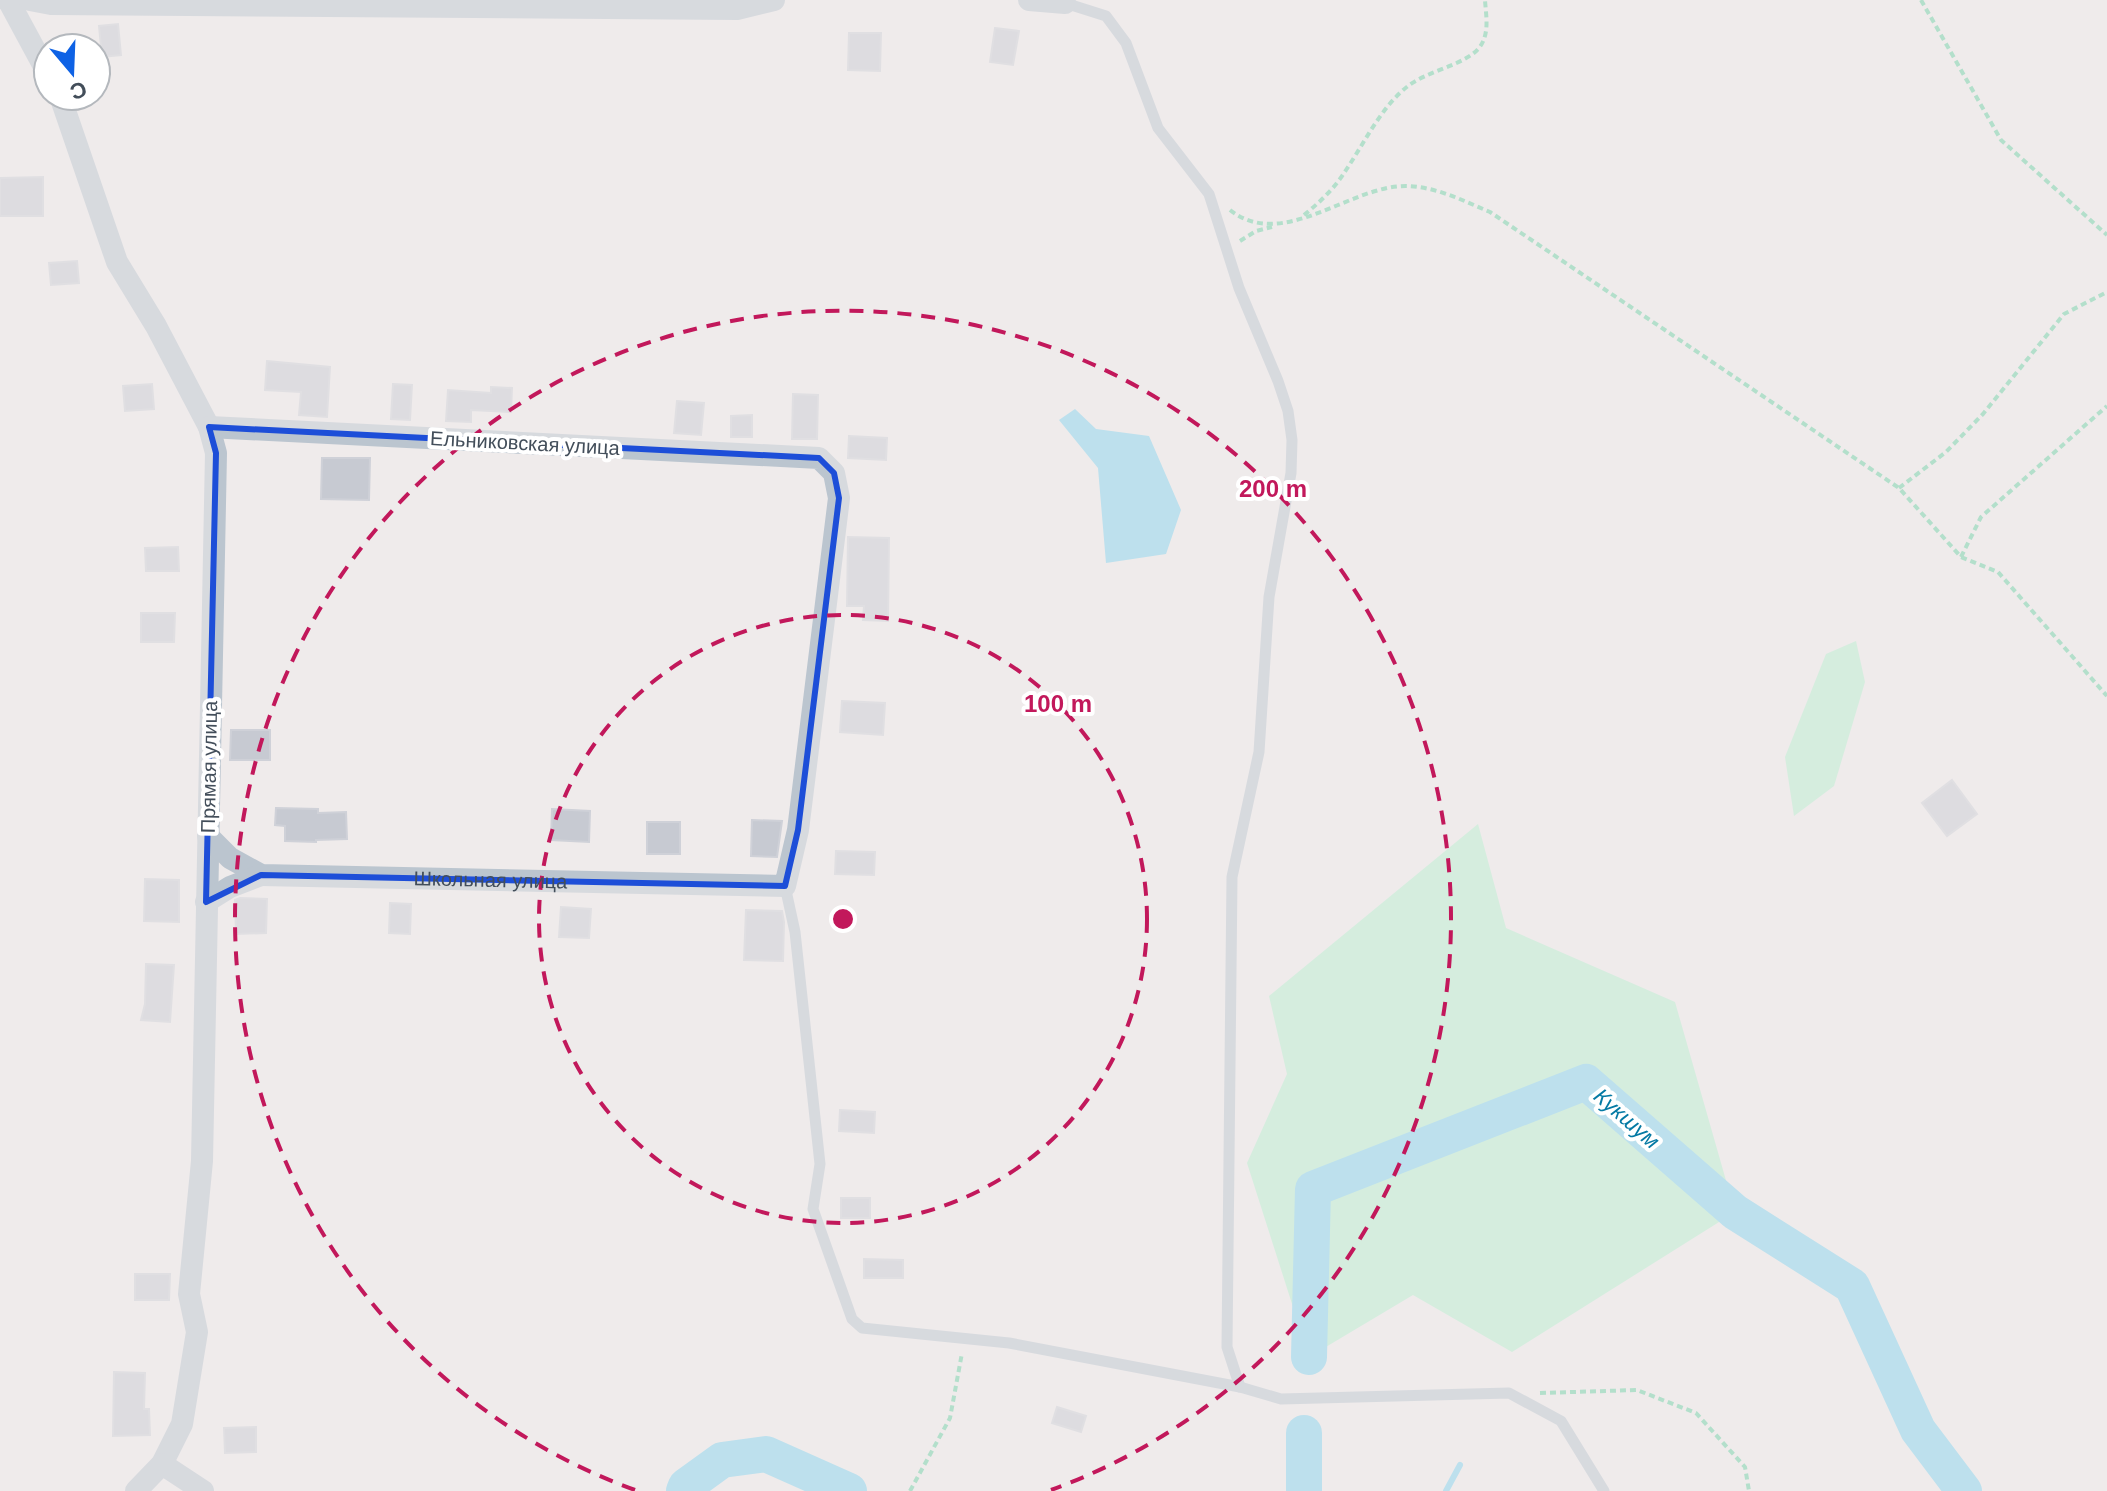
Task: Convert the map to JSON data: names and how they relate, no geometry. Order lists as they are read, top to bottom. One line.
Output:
{"streets":{"street":["Ельниковская улица","Прямая улица","Школьная улица"]},"crossings":[["Ельниковская улица","Прямая улица"],["Ельниковская улица","Школьная улица"],["Прямая улица","Школьная улица"]],"water":["Кукшум"],"north":"bottom","rings":["200 m","100 m"]}
